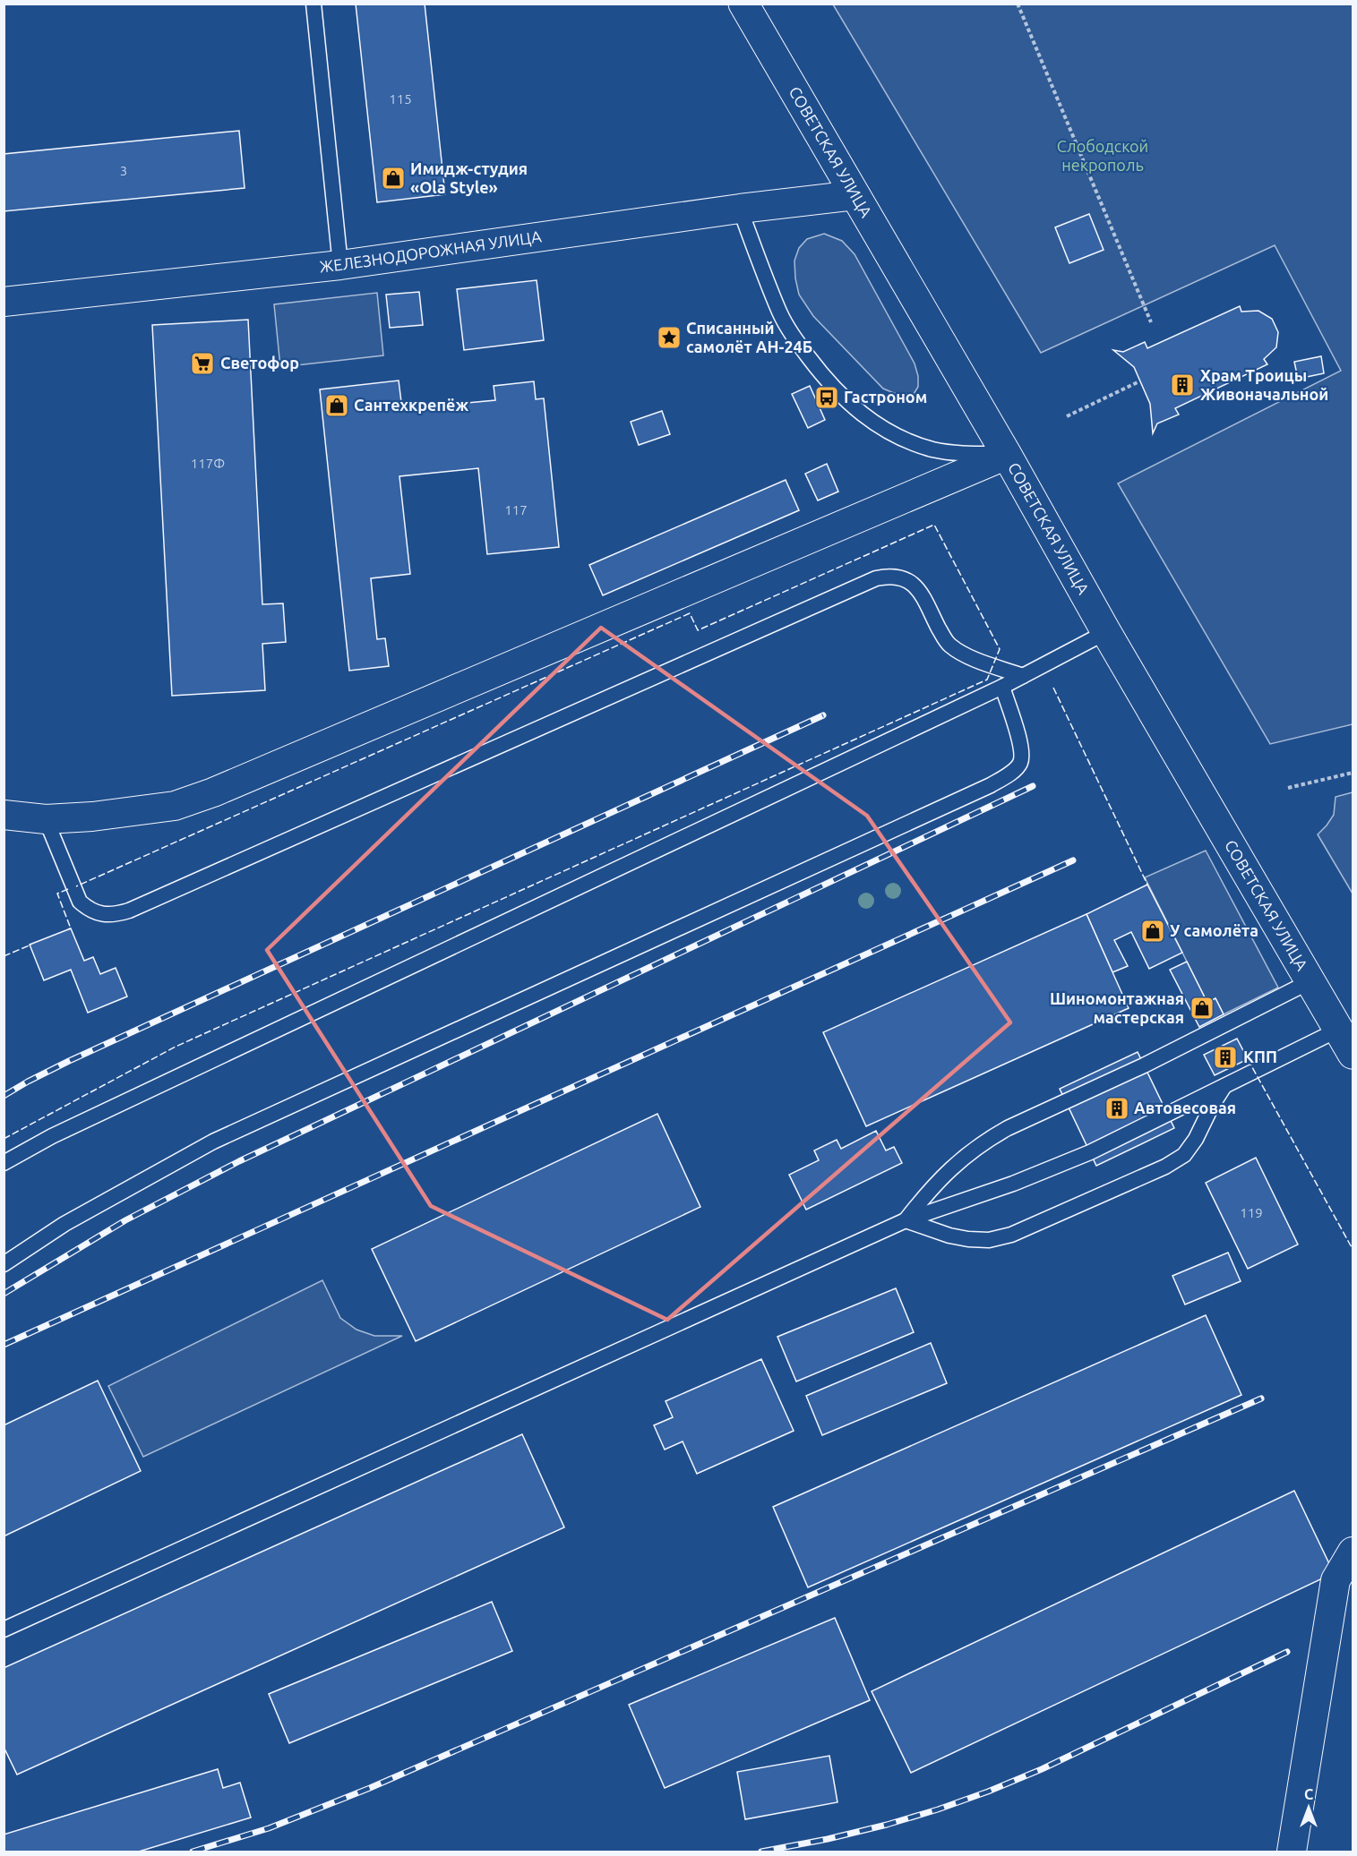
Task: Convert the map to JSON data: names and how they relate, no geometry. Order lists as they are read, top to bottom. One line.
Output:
{"streets":{"main road":["СОВЕТСКАЯ УЛИЦА"],"street":["ЖЕЛЕЗНОДОРОЖНАЯ УЛИЦА"]},"crossings":[["СОВЕТСКАЯ УЛИЦА","ЖЕЛЕЗНОДОРОЖНАЯ УЛИЦА"]],"parks":["Слободской некрополь"],"places":{"shop":["Имидж-студия «Ola Style»","Сантехкрепёж","У самолёта","Шиномонтажная мастерская"],"place":["Списанный самолёт АН-24Б"],"supermarket":["Светофор"],"building":["Храм Троицы Живоначальной","КПП","Автовесовая"],"bus stop":["Гастроном"]},"house_numbers":["115","3","117Ф","117","119"],"north":"top"}
